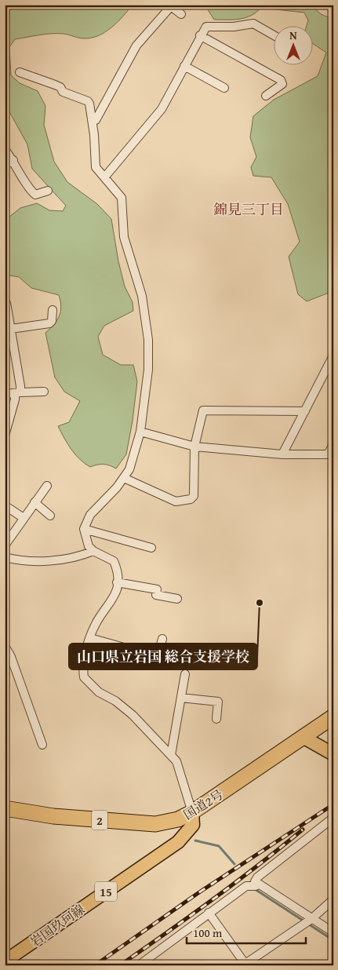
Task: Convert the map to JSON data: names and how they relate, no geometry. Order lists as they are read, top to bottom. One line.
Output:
{"streets":{"highway":["国道2号","2"],"main road":["15","岩国玖珂線"]},"crossings":[["国道2号","岩国玖珂線"]],"districts":["錦見三丁目"],"places":["山口県立岩国 総合支援学校"],"scale_bar":"100 m","north":"top"}
